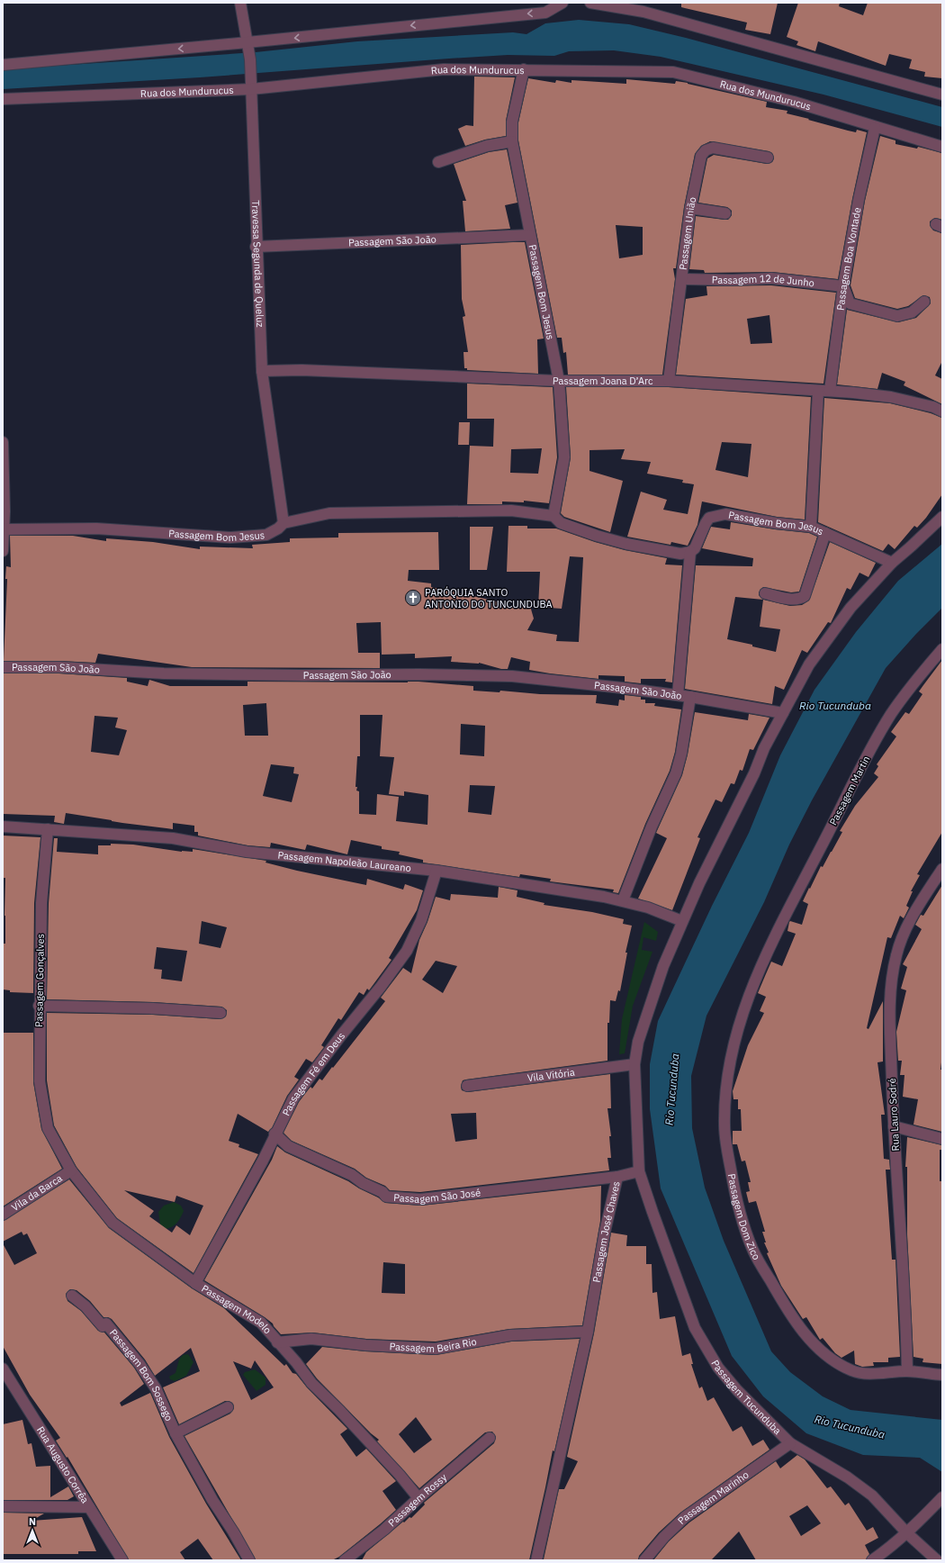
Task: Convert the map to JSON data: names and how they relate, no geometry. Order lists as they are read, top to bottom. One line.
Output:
{"streets":{"street":["Rua dos Mundurucus","Passagem União","Passagem São João","Passagem Boa Vontade","Travessa Segunda de Queluz","Passagem 12 de Junho","Passagem Bom Jesus","Passagem Joana D’Arc","Passagem Martin","Passagem Napoleão Laureano","Passagem Gonçalves","Passagem Fé em Deus","Vila Vitória","Rua Lauro Sodré","Vila da Barca","Passagem São José","Passagem Dom Zico","Passagem José Chaves","Passagem Modelo","Passagem Beira Rio","Passagem Bom Sossego","Passagem Tucunduba","Rua Augusto Corrêa","Passagem Marinho","Passagem Rossy"]},"crossings":[["Rua dos Mundurucus","Passagem Boa Vontade"],["Rua dos Mundurucus","Travessa Segunda de Queluz"],["Rua dos Mundurucus","Passagem Bom Jesus"],["Passagem União","Passagem 12 de Junho"],["Passagem União","Passagem Joana D’Arc"],["Passagem São João","Travessa Segunda de Queluz"],["Passagem São João","Passagem Bom Jesus"],["Passagem Boa Vontade","Passagem 12 de Junho"],["Passagem Boa Vontade","Passagem Joana D’Arc"],["Travessa Segunda de Queluz","Passagem Bom Jesus"],["Travessa Segunda de Queluz","Passagem Joana D’Arc"],["Passagem Bom Jesus","Passagem Joana D’Arc"],["Passagem Martin","Passagem Dom Zico"],["Passagem Napoleão Laureano","Passagem Gonçalves"],["Passagem Napoleão Laureano","Passagem Fé em Deus"],["Passagem Gonçalves","Passagem Modelo"],["Passagem Fé em Deus","Passagem São José"],["Passagem Fé em Deus","Passagem Modelo"],["Rua Lauro Sodré","Passagem Dom Zico"],["Vila da Barca","Passagem Modelo"],["Passagem São José","Passagem José Chaves"],["Passagem José Chaves","Passagem Beira Rio"],["Passagem José Chaves","Passagem Tucunduba"],["Passagem Modelo","Passagem Beira Rio"],["Passagem Modelo","Passagem Rossy"],["Passagem Tucunduba","Passagem Marinho"]],"water":["Rio Tucunduba"],"places":{"church":["PARÓQUIA SANTO ANTONIO DO TUNCUNDUBA"]},"north":"top"}
